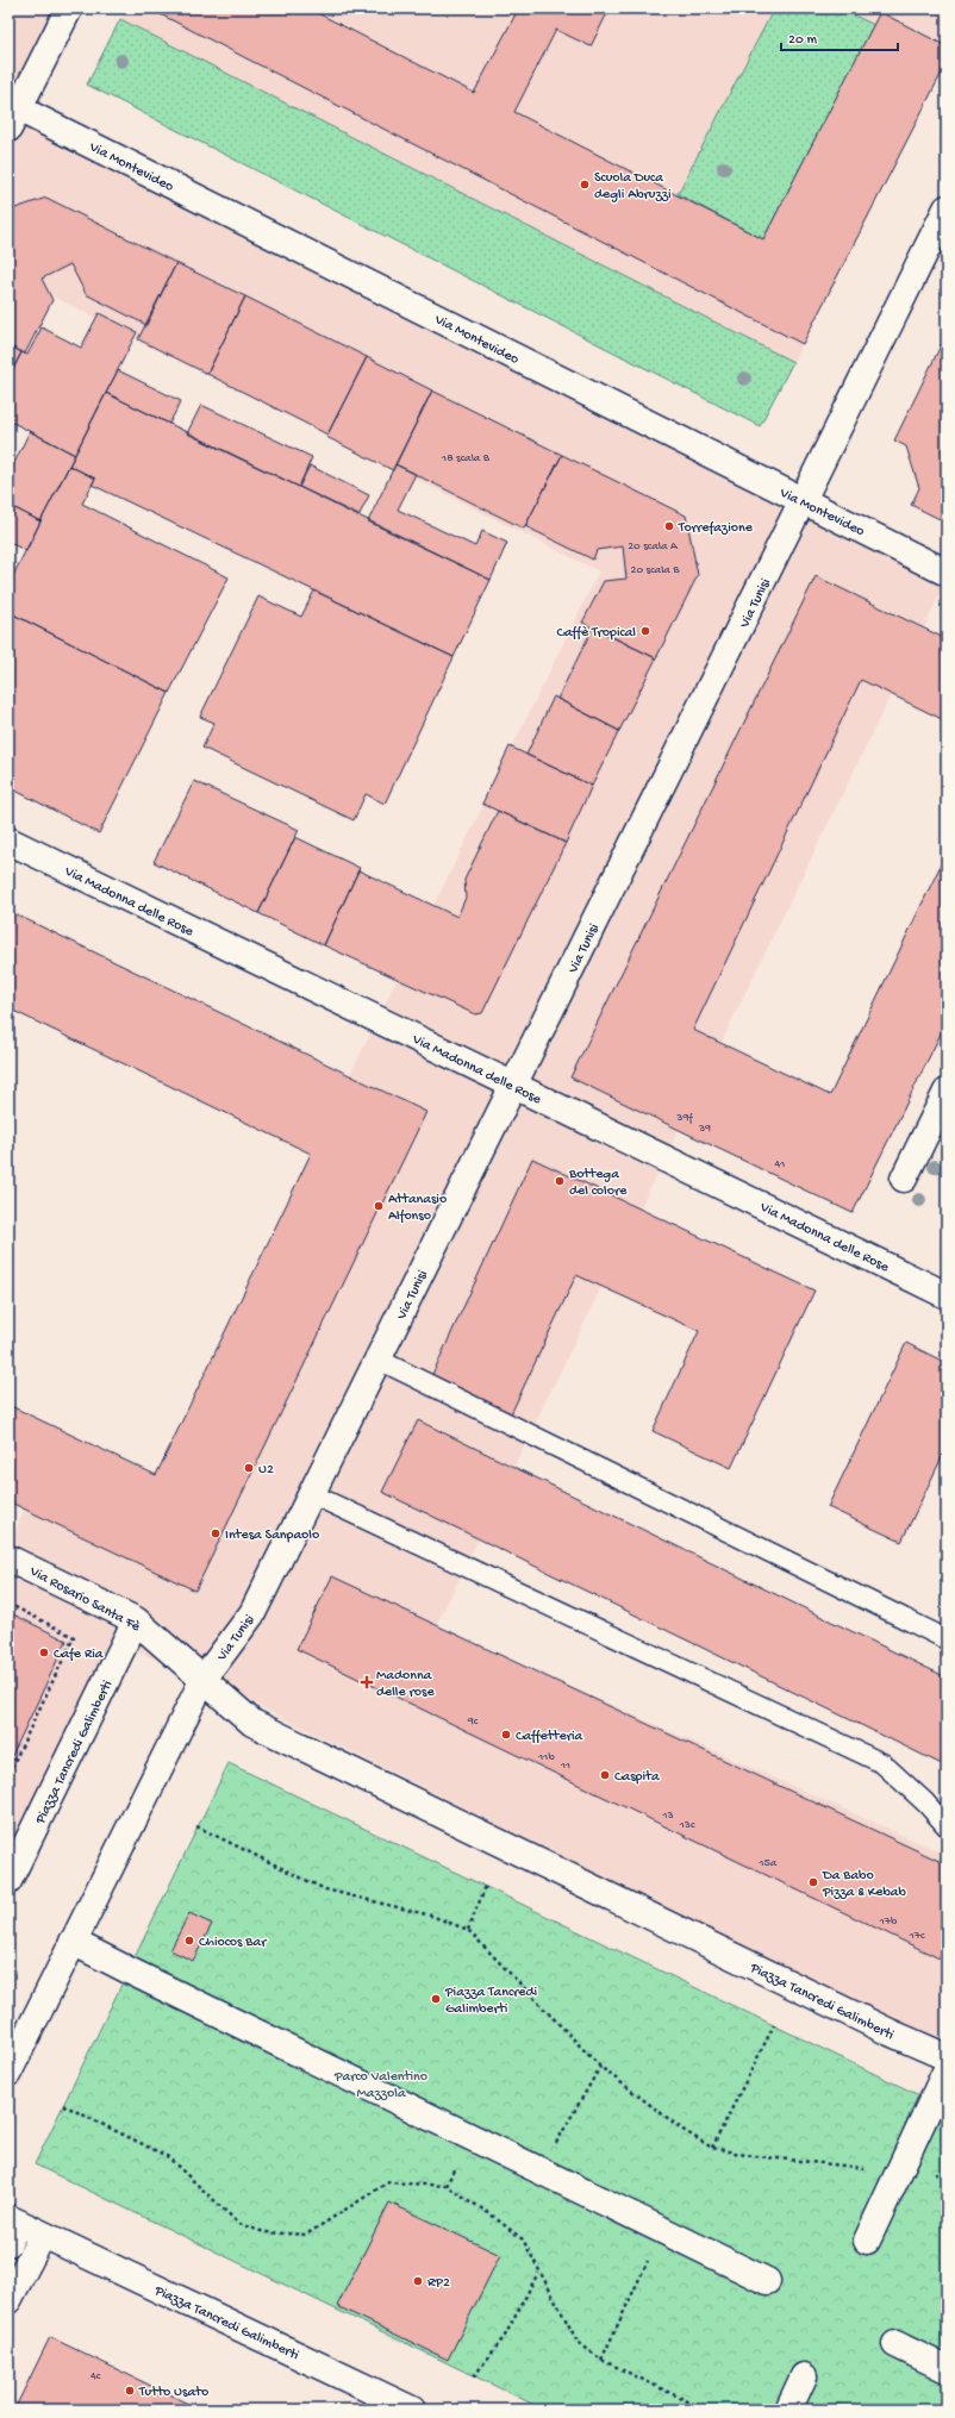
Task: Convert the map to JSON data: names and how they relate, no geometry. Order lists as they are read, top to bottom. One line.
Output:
{"streets":{"street":["Via Montevideo","Via Tunisi","Via Madonna delle Rose","Via Rosario Santa Fè","Piazza Tancredi Galimberti"]},"crossings":[["Via Montevideo","Via Tunisi"],["Via Tunisi","Via Madonna delle Rose"],["Via Tunisi","Via Rosario Santa Fè"],["Via Tunisi","Piazza Tancredi Galimberti"],["Via Rosario Santa Fè","Piazza Tancredi Galimberti"]],"parks":["Parco Valentino Mazzola"],"places":{"other":["Scuola Duca degli Abruzzi","Torrefazione","Caffè Tropical","Bottega del colore","Attanasio Alfonso","U2","Intesa Sanpaolo","Cafe Ria","Caffetteria","Caspita","Da Babo Pizza & Kebab","Chiocos Bar","Piazza Tancredi Galimberti","RP2","Tutto Usato"],"health":["Madonna delle rose"]},"house_numbers":["18 scala B","20 scala A","20 scala B","39f","39","41","9c","11b","11","13","13c","15a","17b","17c","4c"],"scale_bar":"20 m"}
